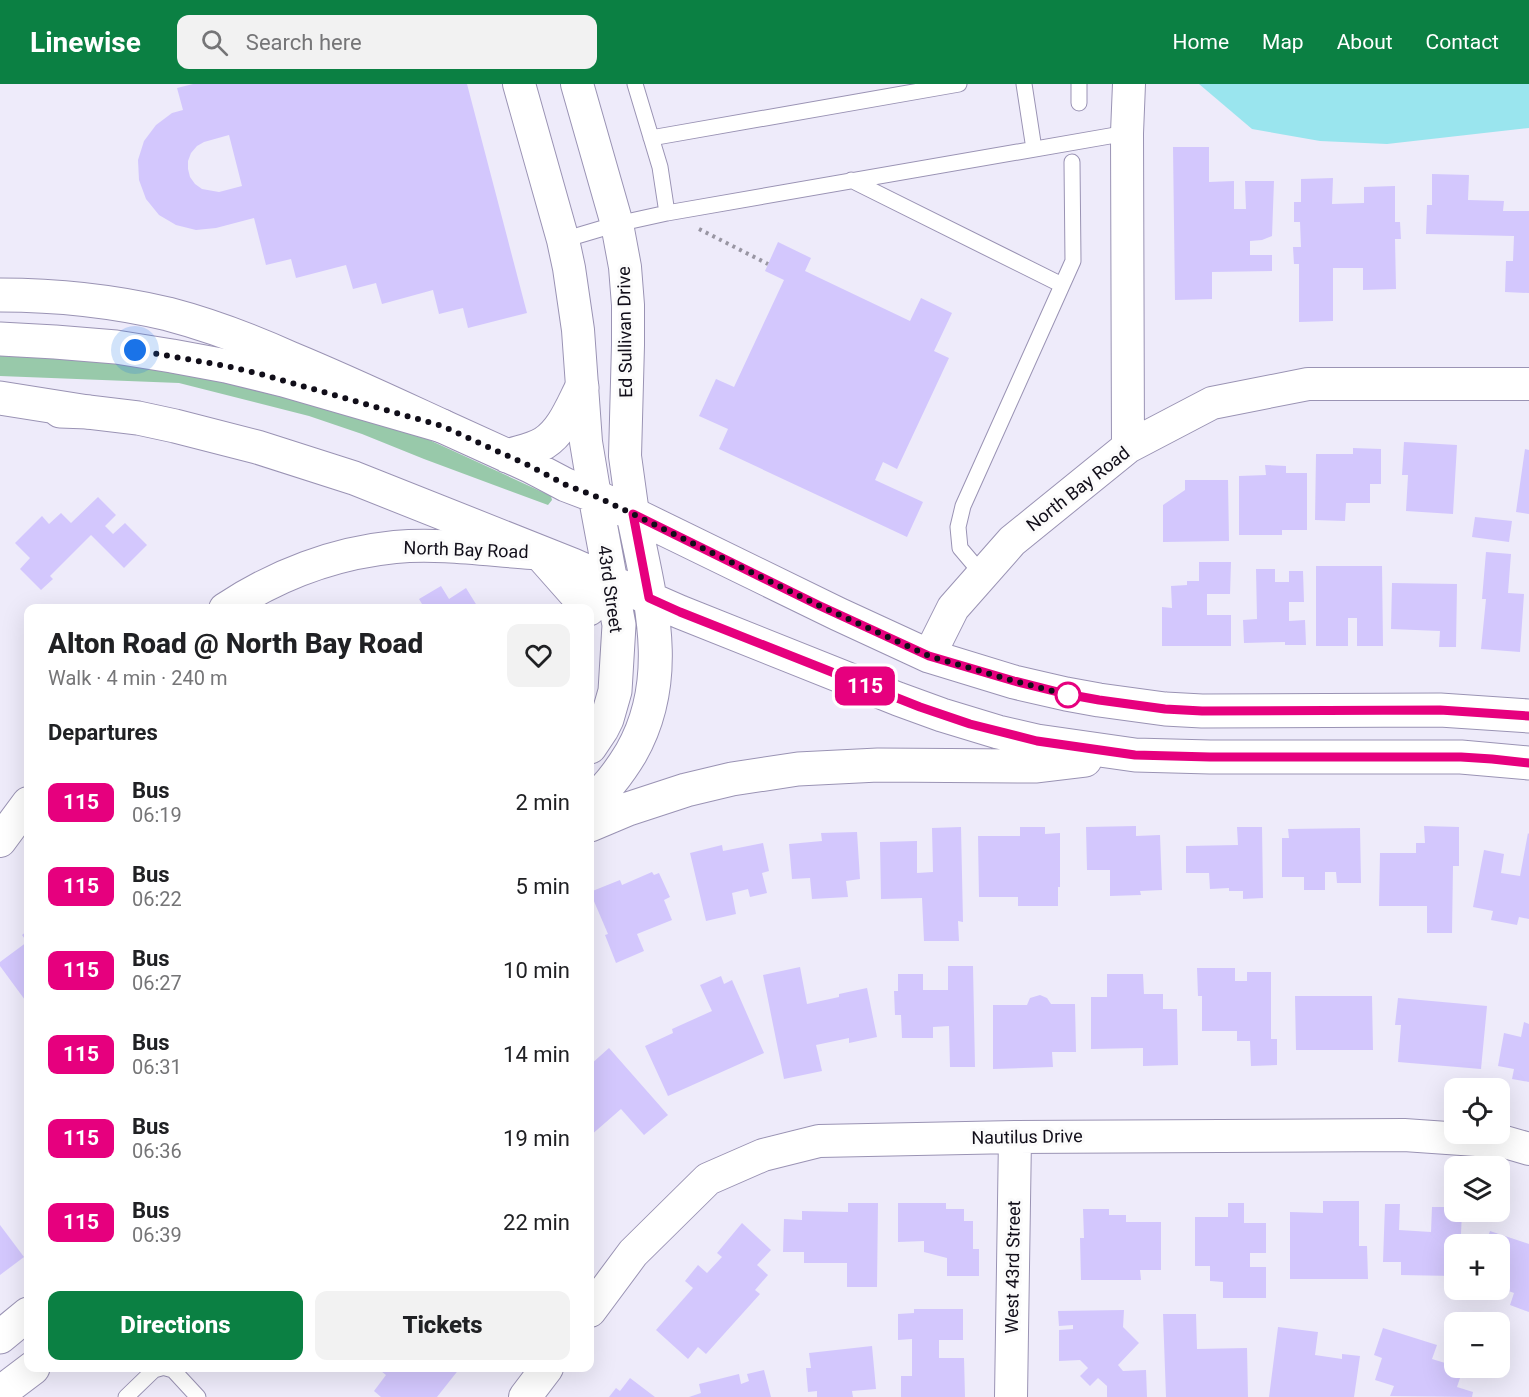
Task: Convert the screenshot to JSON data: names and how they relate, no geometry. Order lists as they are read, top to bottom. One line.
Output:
{"streets":{"main road":["43rd Street"],"street":["Ed Sullivan Drive","North Bay Road","Nautilus Drive","West 43rd Street"]},"crossings":[["Ed Sullivan Drive","43rd Street"],["Nautilus Drive","West 43rd Street"]],"lines":["bus line 115"],"page":{"header":"Linewise","search":"Search here","nav":["Home","Map","About","Contact"],"on_map":"115","heading":[["Alton Road @ North Bay Road","Walk · 4 min · 240 m"],"Departures"],"list":[{"mark":"115","name":"Bus","note":"06:19","value":"2 min"},{"mark":"115","name":"Bus","note":"06:22","value":"5 min"},{"mark":"115","name":"Bus","note":"06:27","value":"10 min"},{"mark":"115","name":"Bus","note":"06:31","value":"14 min"},{"mark":"115","name":"Bus","note":"06:36","value":"19 min"},{"mark":"115","name":"Bus","note":"06:39","value":"22 min"}],"map_buttons":["+","−"],"buttons":["Directions","Tickets"]}}
